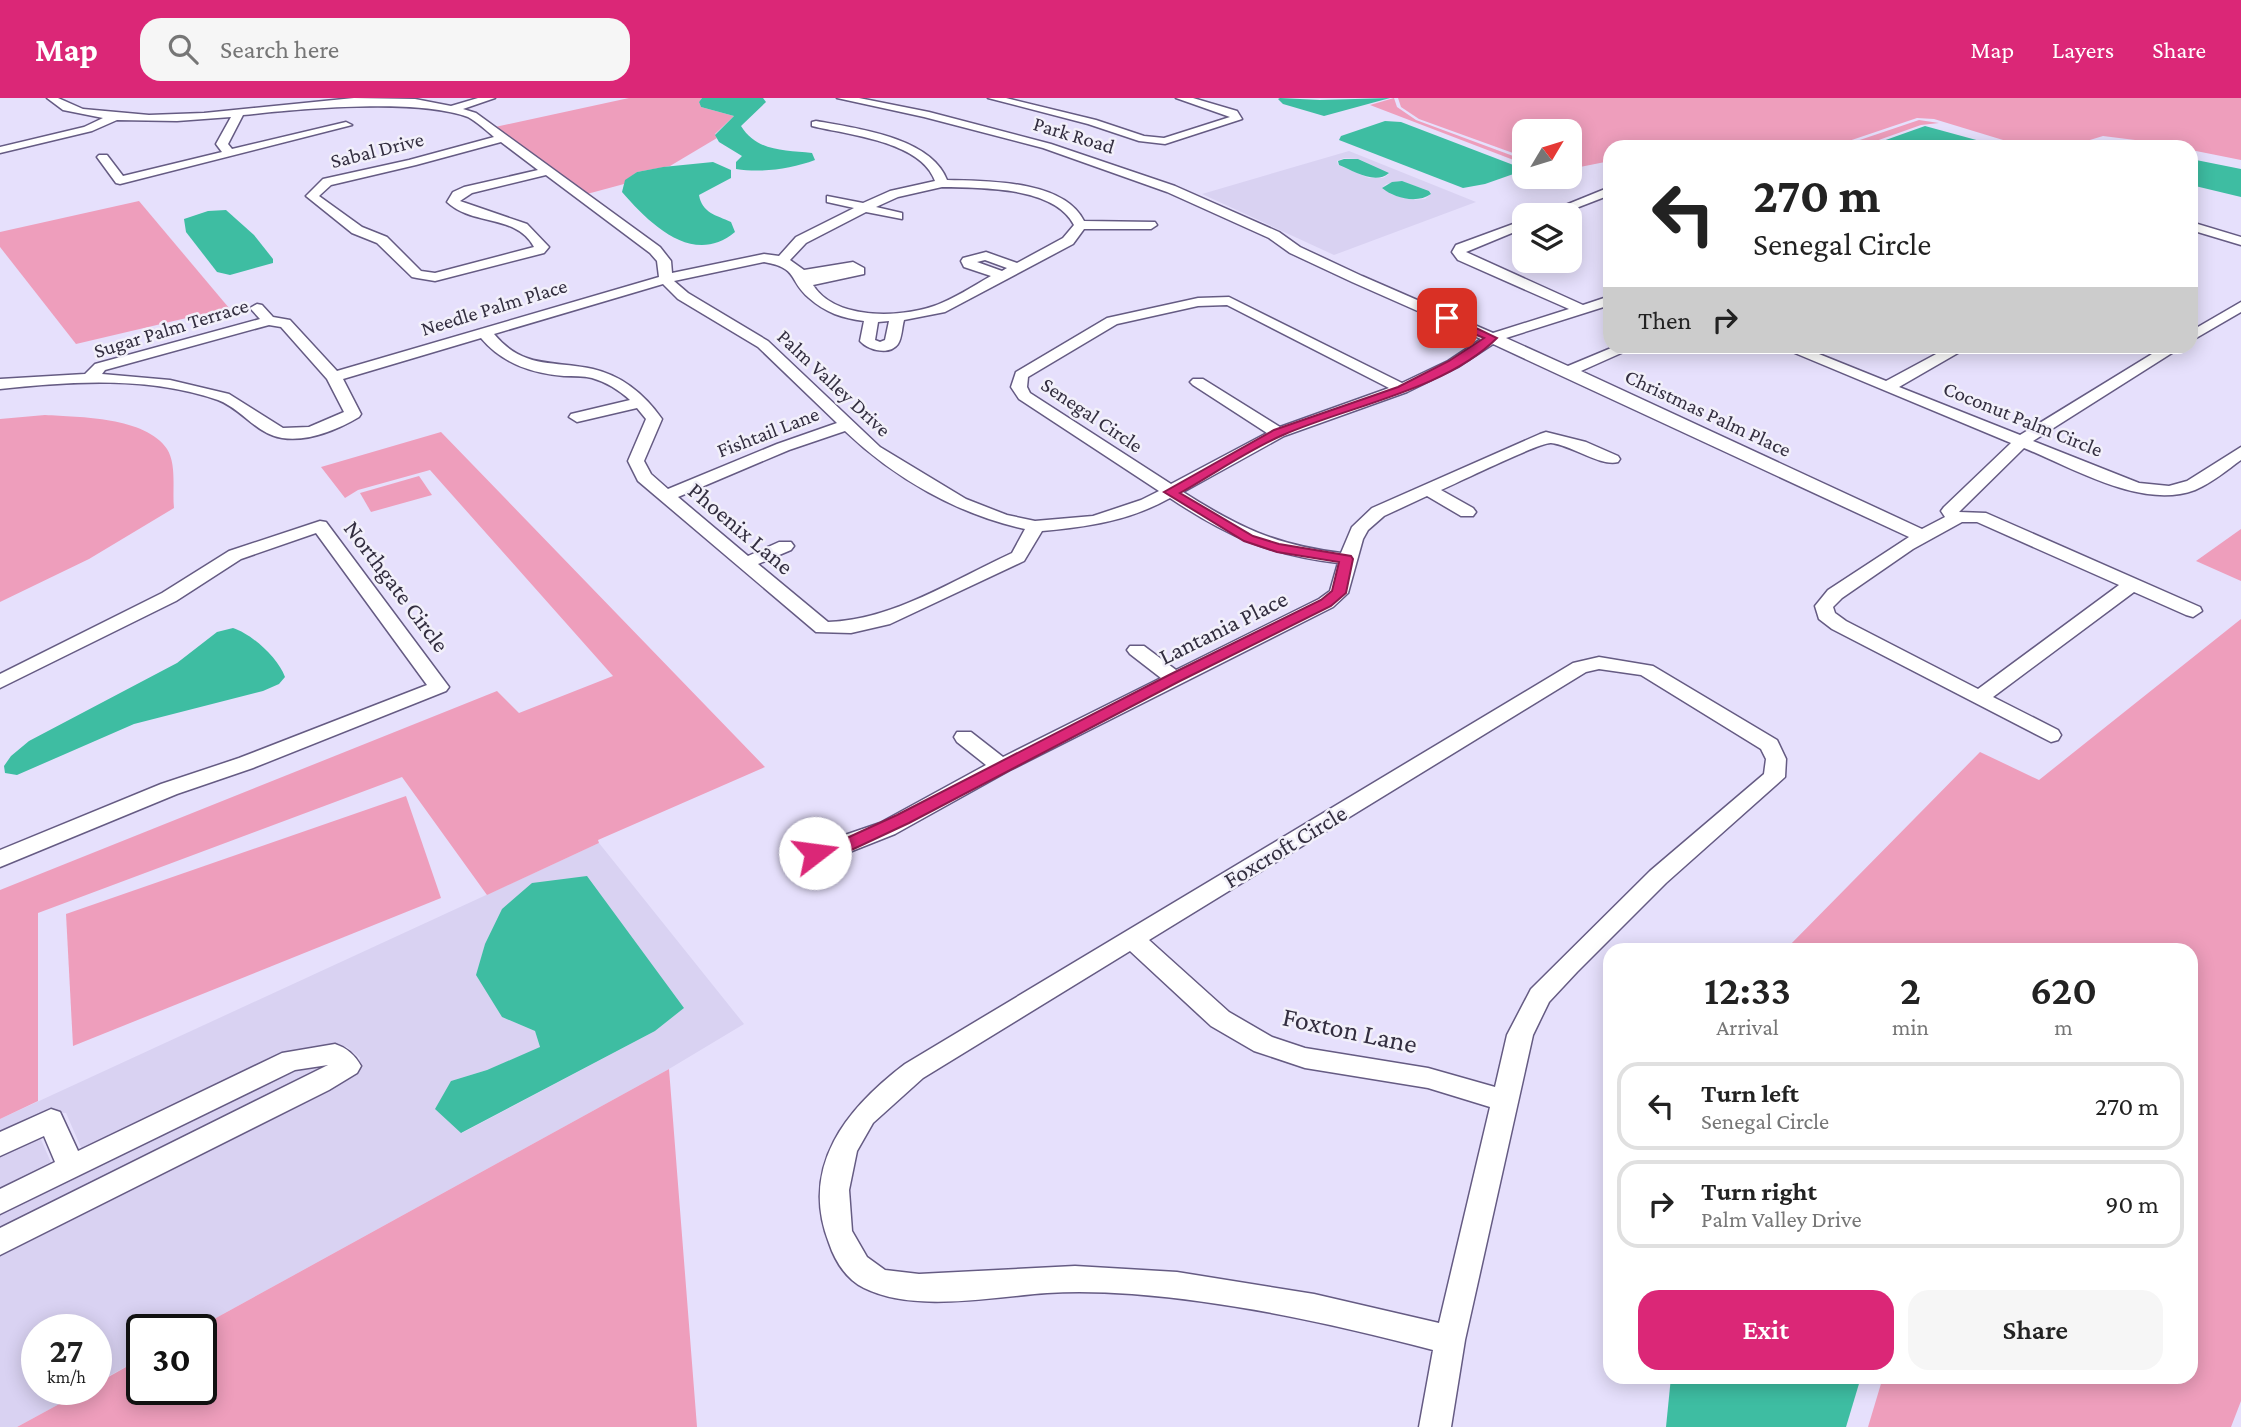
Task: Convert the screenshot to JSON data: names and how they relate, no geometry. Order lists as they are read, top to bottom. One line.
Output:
{"streets":{"street":["Park Road","Sabal Drive","Needle Palm Place","Sugar Palm Terrace","Palm Valley Drive","Christmas Palm Place","Senegal Circle","Coconut Palm Circle","Fishtail Lane","Phoenix Lane","Northgate Circle","Lantania Place","Foxcroft Circle","Foxton Lane"]},"crossings":[["Park Road","Christmas Palm Place"],["Sabal Drive","Palm Valley Drive"],["Needle Palm Place","Sugar Palm Terrace"],["Needle Palm Place","Palm Valley Drive"],["Palm Valley Drive","Christmas Palm Place"],["Palm Valley Drive","Senegal Circle"],["Palm Valley Drive","Fishtail Lane"],["Palm Valley Drive","Phoenix Lane"],["Senegal Circle","Lantania Place"],["Fishtail Lane","Phoenix Lane"],["Foxcroft Circle","Foxton Lane"]],"north":"top right","page":{"header":"Map","search":"Search here","nav":["Map","Layers","Share"],"turn":["270 m","Senegal Circle"],"then":"Then","eta":["12:33","Arrival","2","min","620","m"],"list":[{"name":"Turn left","note":"Senegal Circle","value":"270 m"},{"name":"Turn right","note":"Palm Valley Drive","value":"90 m"}],"buttons":["Exit","Share"],"speed":"27 km/h","limit":"30"}}
